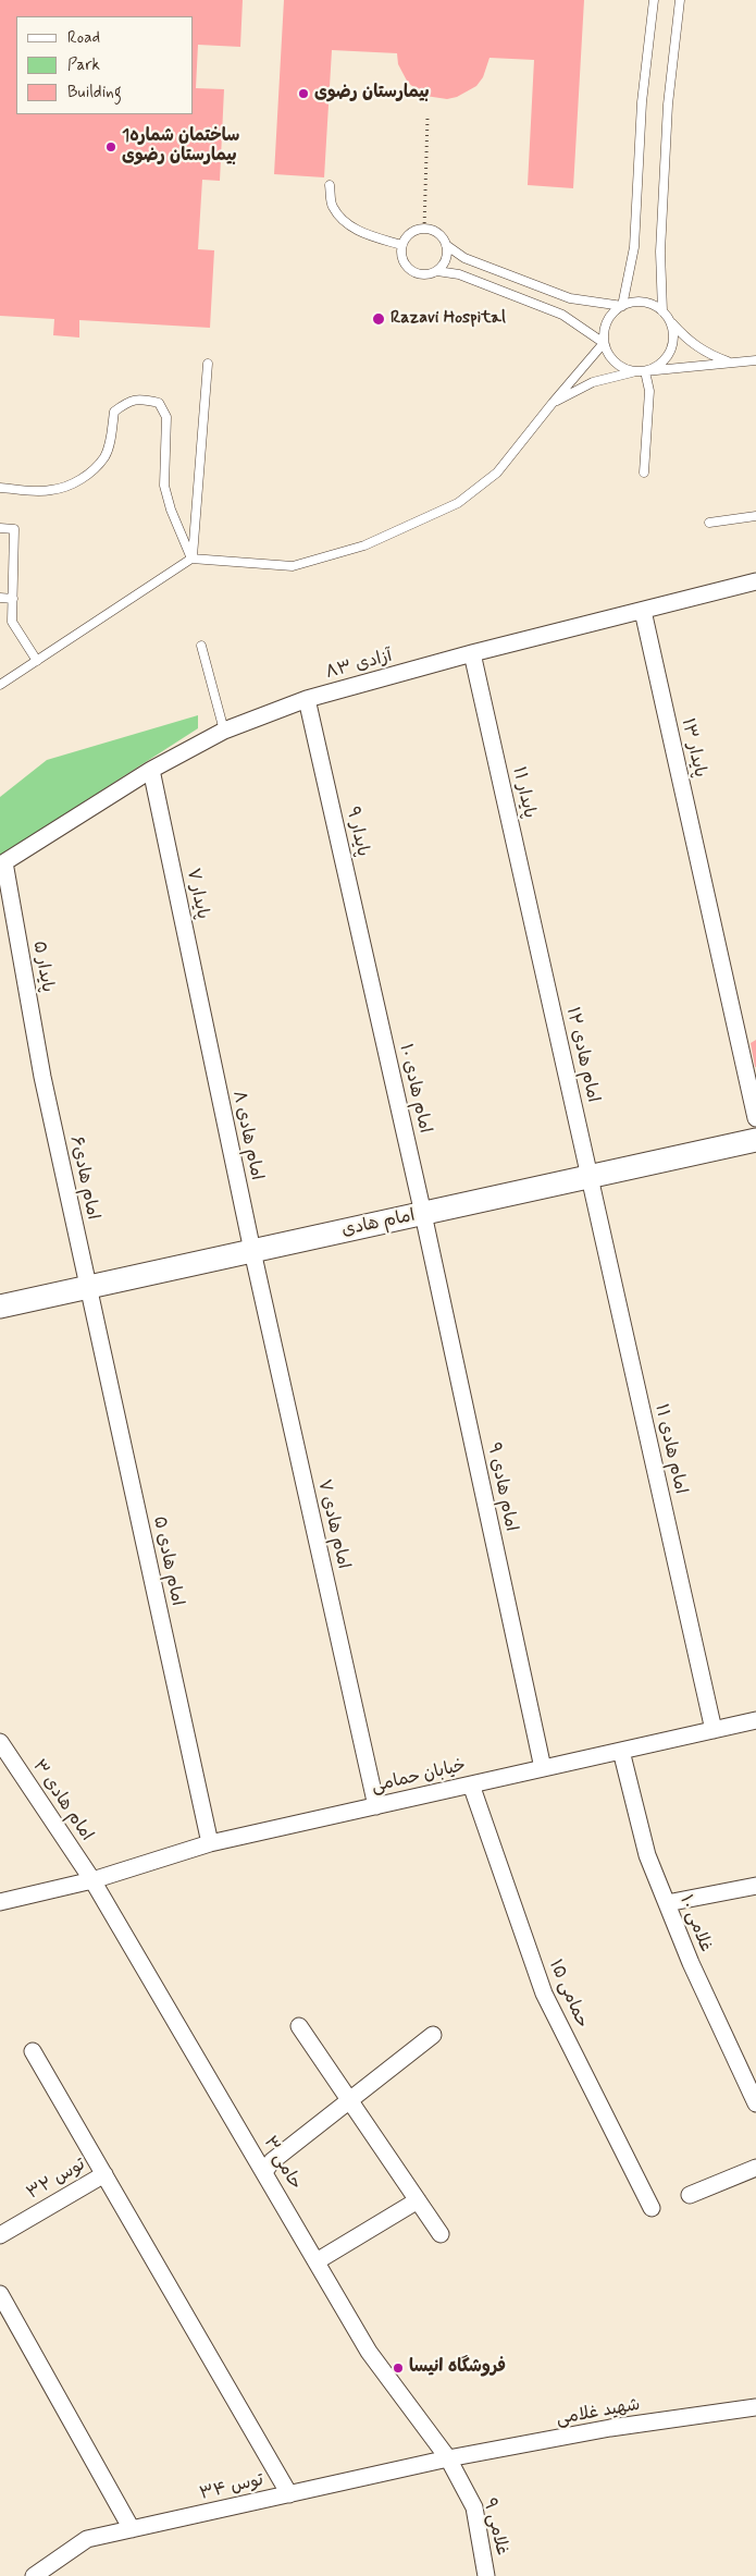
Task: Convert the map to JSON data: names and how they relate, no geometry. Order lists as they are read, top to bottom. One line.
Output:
{"streets":{"main road":["امام هادی"],"street":["آزادی ۸۳","پایدار ۱۳","پایدار ۱۱","پایدار ۹","پایدار ۷","پایدار ۵","امام هادی ۱۲","امام هادی ۱۰","امام هادی ۸","امام هادی۶","امام هادی ۱۱","امام هادی ۹","امام هادی ۷","امام هادی ۵","خیابان حمامی","امام هادی ۳","غلامی ۱۰","حمامی ۱۵","حامی ۳","توس ۳۲","شهید غلامی","توس ۳۴","غلامی ۹"]},"crossings":[["آزادی ۸۳","پایدار ۱۳"],["آزادی ۸۳","پایدار ۱۱"],["آزادی ۸۳","پایدار ۹"],["آزادی ۸۳","پایدار ۷"],["آزادی ۸۳","پایدار ۵"],["پایدار ۱۱","امام هادی ۱۲"],["پایدار ۹","امام هادی ۱۰"],["پایدار ۷","امام هادی ۸"],["پایدار ۵","امام هادی۶"],["امام هادی ۱۲","امام هادی"],["امام هادی ۱۲","امام هادی ۱۱"],["امام هادی ۱۰","امام هادی"],["امام هادی ۱۰","امام هادی ۹"],["امام هادی ۸","امام هادی"],["امام هادی ۸","امام هادی ۷"],["امام هادی۶","امام هادی"],["امام هادی۶","امام هادی ۵"],["امام هادی","امام هادی ۱۱"],["امام هادی","امام هادی ۹"],["امام هادی","امام هادی ۷"],["امام هادی","امام هادی ۵"],["امام هادی ۱۱","خیابان حمامی"],["امام هادی ۹","خیابان حمامی"],["امام هادی ۷","خیابان حمامی"],["امام هادی ۵","خیابان حمامی"],["خیابان حمامی","امام هادی ۳"],["خیابان حمامی","غلامی ۱۰"],["خیابان حمامی","حمامی ۱۵"],["خیابان حمامی","حامی ۳"],["امام هادی ۳","حامی ۳"],["حامی ۳","شهید غلامی"],["حامی ۳","توس ۳۴"],["حامی ۳","غلامی ۹"],["شهید غلامی","توس ۳۴"],["شهید غلامی","غلامی ۹"],["توس ۳۴","غلامی ۹"]],"places":["بیمارستان رضوی","ساختمان شماره1 بیمارستان رضوی","Razavi Hospital","فروشگاه انیسا"],"legend":["Road","Park","Building"]}
